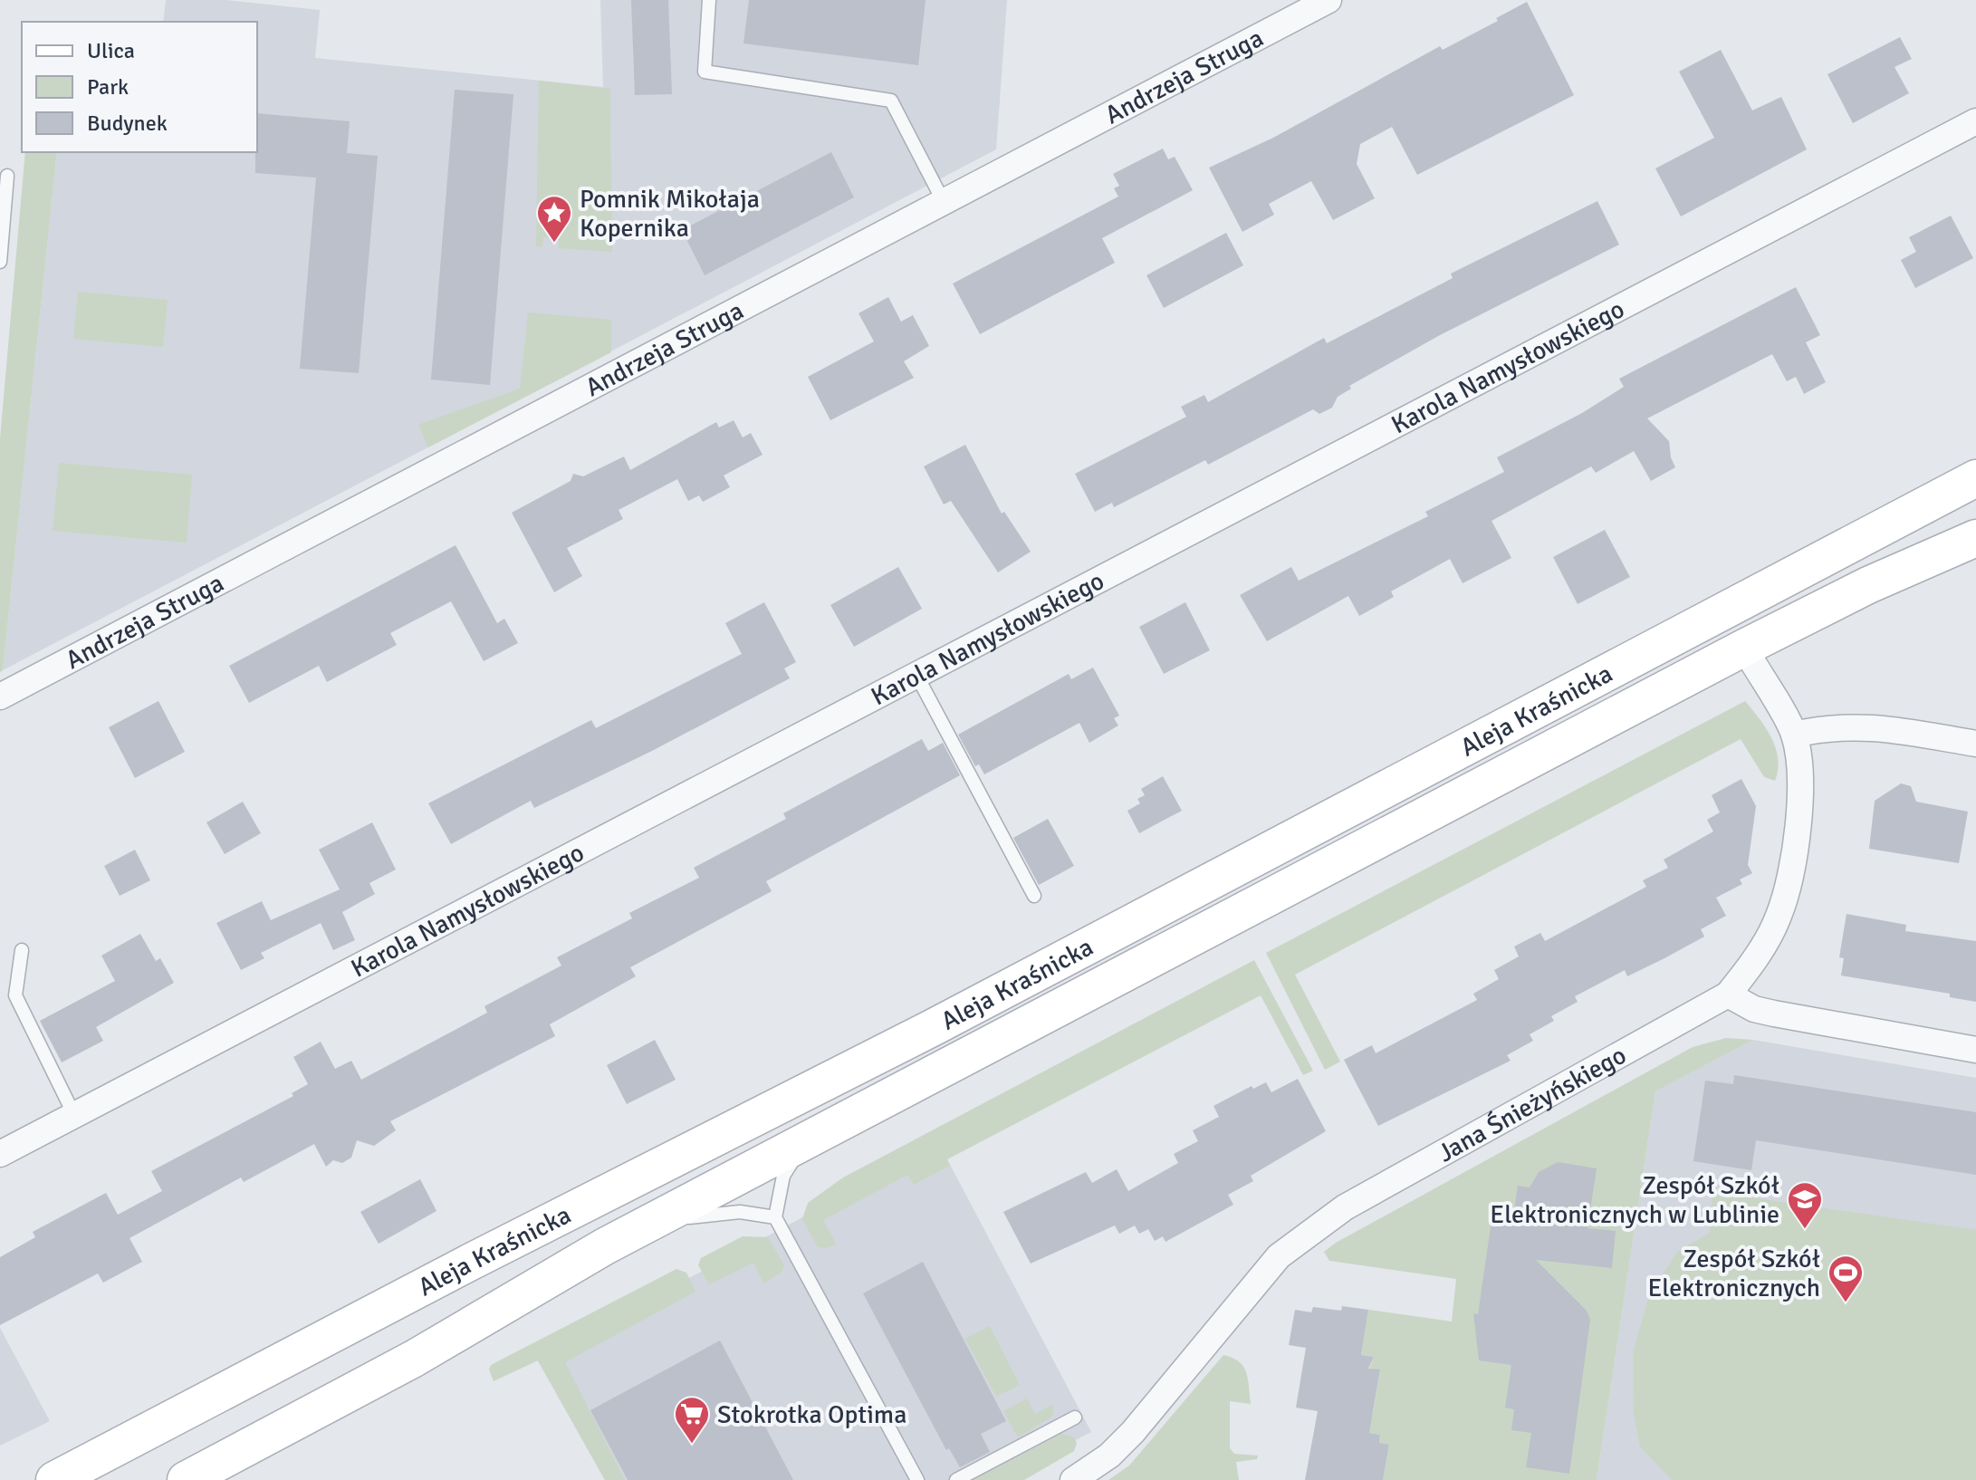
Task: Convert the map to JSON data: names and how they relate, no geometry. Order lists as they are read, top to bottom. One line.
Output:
{"streets":{"main road":["Aleja Kraśnicka"],"street":["Andrzeja Struga","Karola Namysłowskiego","Jana Śnieżyńskiego"]},"crossings":[["Aleja Kraśnicka","Jana Śnieżyńskiego"]],"places":{"place":["Pomnik Mikołaja Kopernika"],"school or university":["Zespół Szkół Elektronicznych w Lublinie"],"sports":["Zespół Szkół Elektronicznych"],"supermarket":["Stokrotka Optima"]},"legend":["Ulica","Park","Budynek"]}
